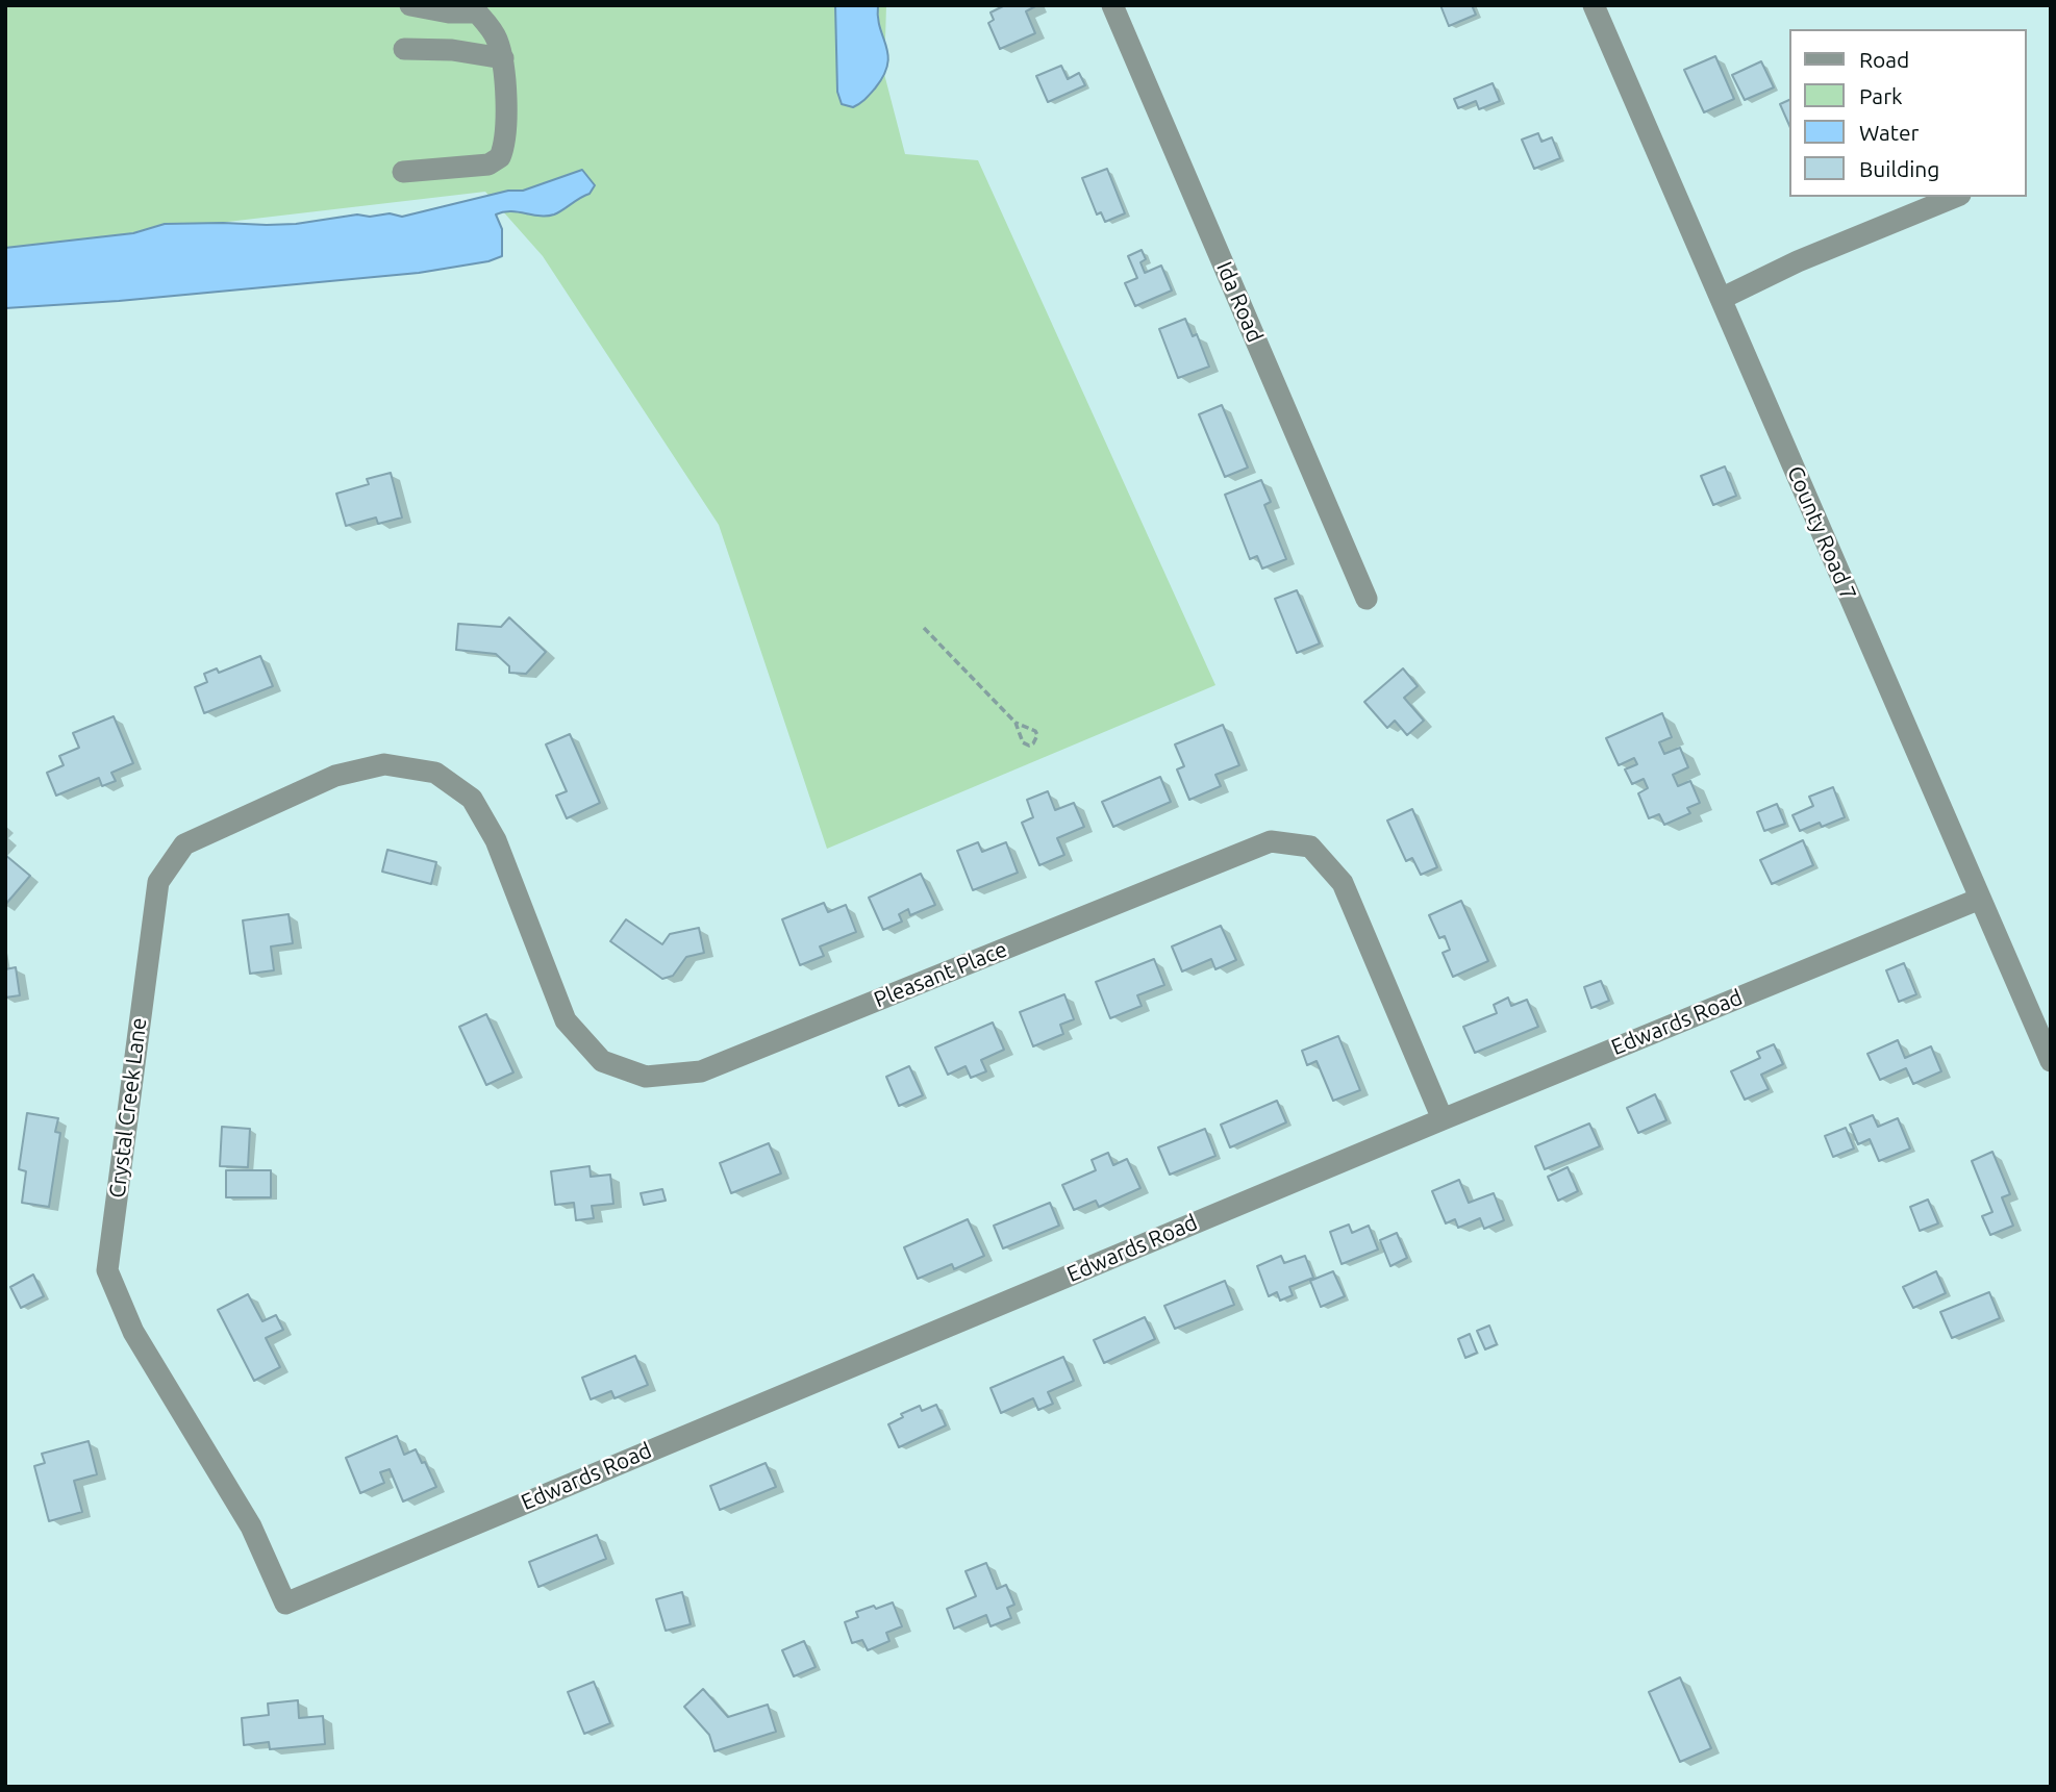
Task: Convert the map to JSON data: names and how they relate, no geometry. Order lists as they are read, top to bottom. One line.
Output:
{"streets":{"street":["Ida Road","County Road 7","Pleasant Place","Edwards Road","Crystal Creek Lane"]},"crossings":[["County Road 7","Edwards Road"],["Pleasant Place","Edwards Road"],["Pleasant Place","Crystal Creek Lane"],["Edwards Road","Crystal Creek Lane"]],"legend":["Road","Park","Water","Building"]}
